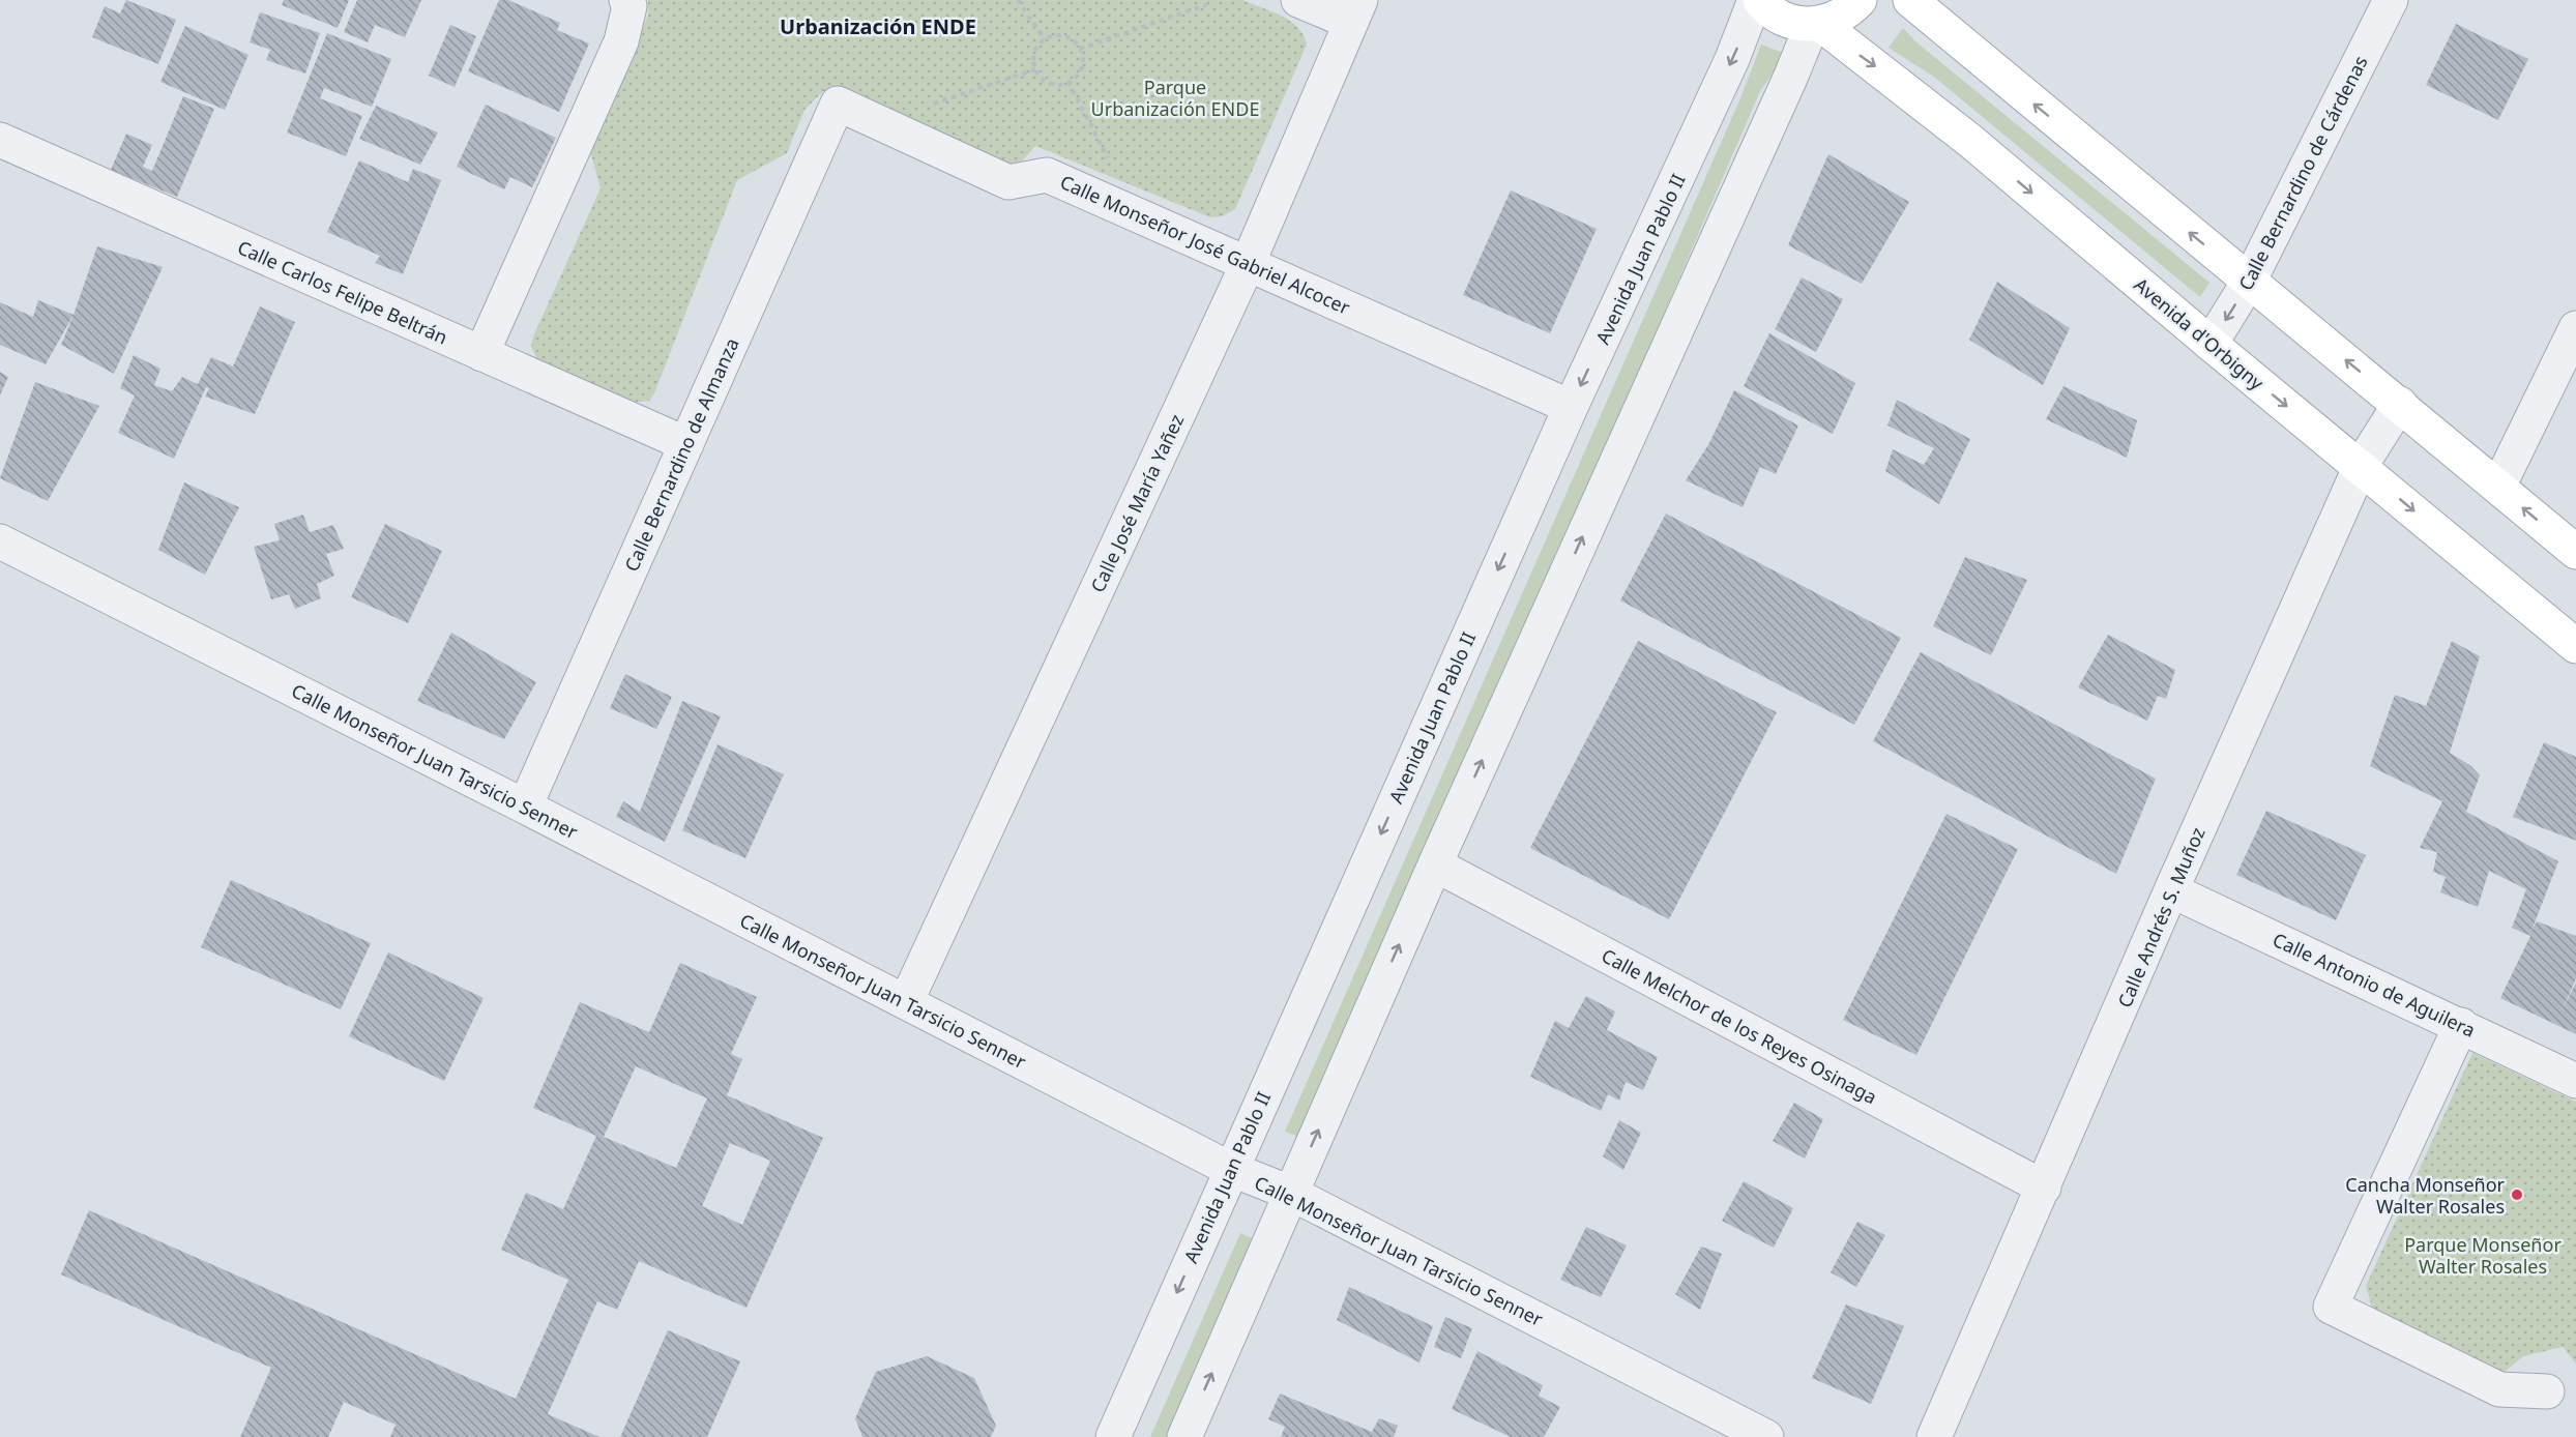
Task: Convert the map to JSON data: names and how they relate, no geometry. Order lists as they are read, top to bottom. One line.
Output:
{"streets":{"main road":["Avenida d'Orbigny"],"street":["Calle Bernardino de Cárdenas","Calle Monseñor José Gabriel Alcocer","Avenida Juan Pablo II","Calle Carlos Felipe Beltrán","Calle Bernardino de Almanza","Calle José María Yañez","Calle Monseñor Juan Tarsicio Senner","Calle Andrés S. Muñoz","Calle Antonio de Aguilera","Calle Melchor de los Reyes Osinaga"]},"crossings":[["Calle Bernardino de Cárdenas","Avenida d'Orbigny"],["Calle Monseñor José Gabriel Alcocer","Avenida Juan Pablo II"],["Calle Monseñor José Gabriel Alcocer","Calle Bernardino de Almanza"],["Calle Monseñor José Gabriel Alcocer","Calle José María Yañez"],["Avenida Juan Pablo II","Calle Monseñor Juan Tarsicio Senner"],["Calle Carlos Felipe Beltrán","Calle Bernardino de Almanza"],["Avenida d'Orbigny","Calle Andrés S. Muñoz"],["Calle Bernardino de Almanza","Calle Monseñor Juan Tarsicio Senner"],["Calle José María Yañez","Calle Monseñor Juan Tarsicio Senner"],["Calle Andrés S. Muñoz","Calle Antonio de Aguilera"],["Calle Andrés S. Muñoz","Calle Melchor de los Reyes Osinaga"]],"districts":["Urbanización ENDE"],"parks":["Parque Urbanización ENDE","Parque Monseñor Walter Rosales"],"places":["Cancha Monseñor Walter Rosales"]}
